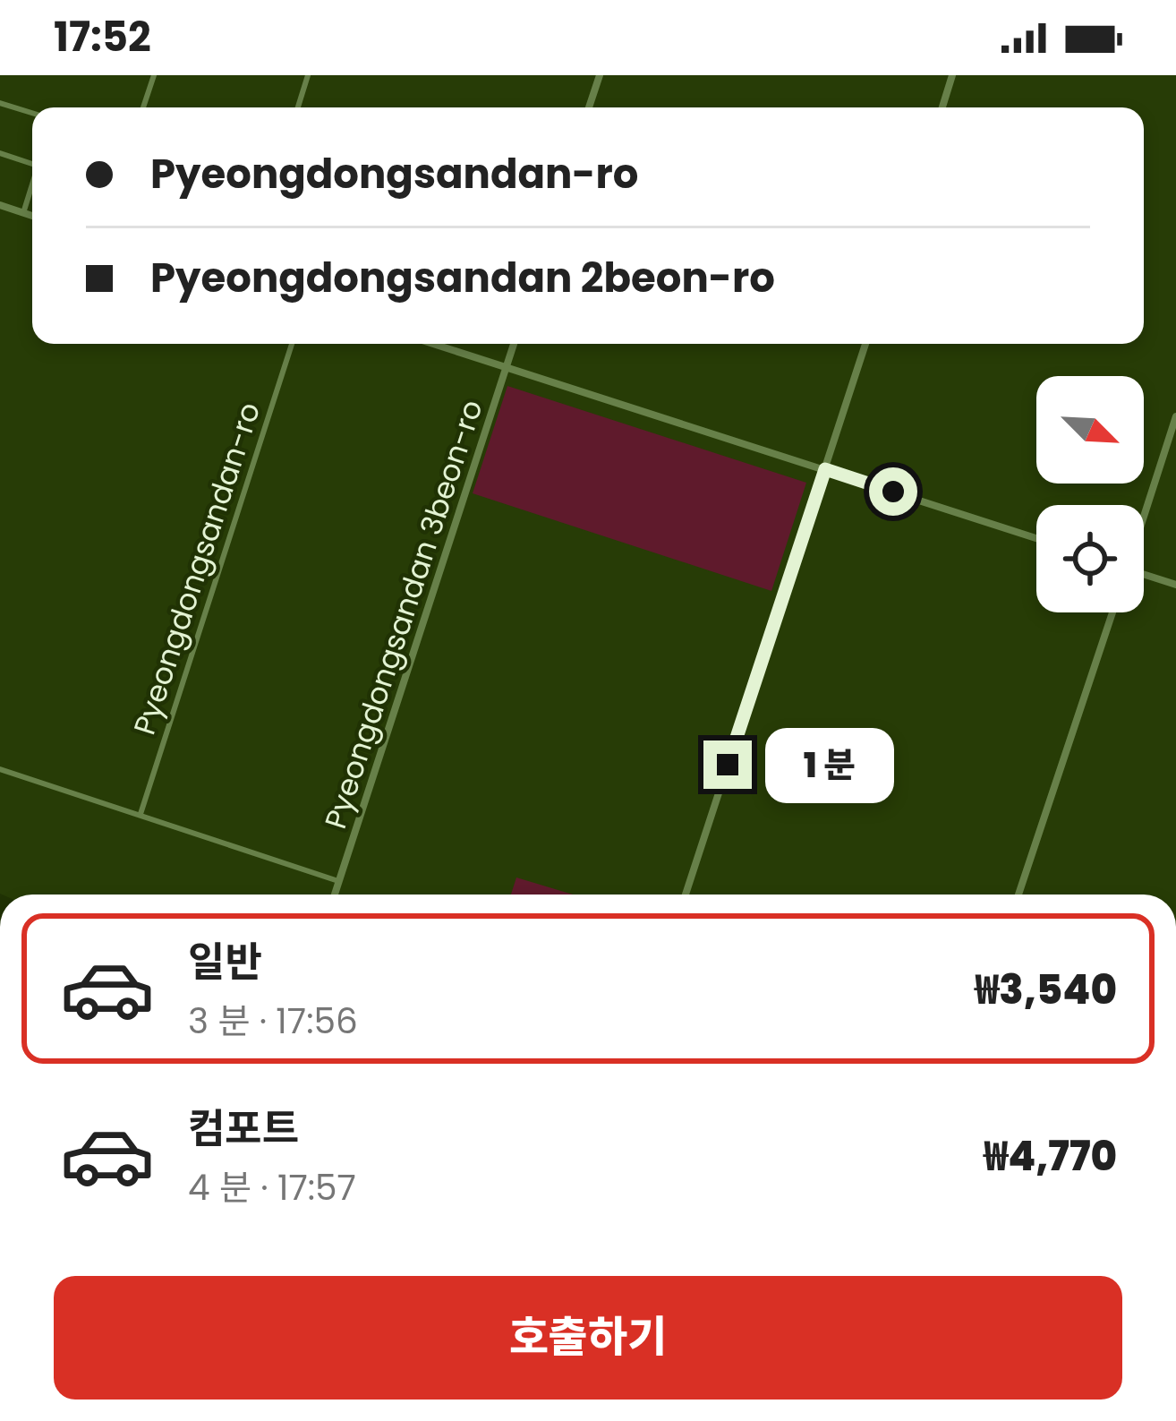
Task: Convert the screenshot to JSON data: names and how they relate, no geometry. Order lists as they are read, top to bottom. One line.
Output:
{"streets":{"street":["Pyeongdongsandan-ro","Pyeongdongsandan 3beon-ro"]},"north":"bottom right","page":{"status":"17:52","banner":["Pyeongdongsandan-ro","Pyeongdongsandan 2beon-ro"],"bubble":"1 분","list":[{"name":"일반","note":"3 분 · 17:56","value":"₩3,540"},{"name":"컴포트","note":"4 분 · 17:57","value":"₩4,770"}],"buttons":"호출하기"}}
